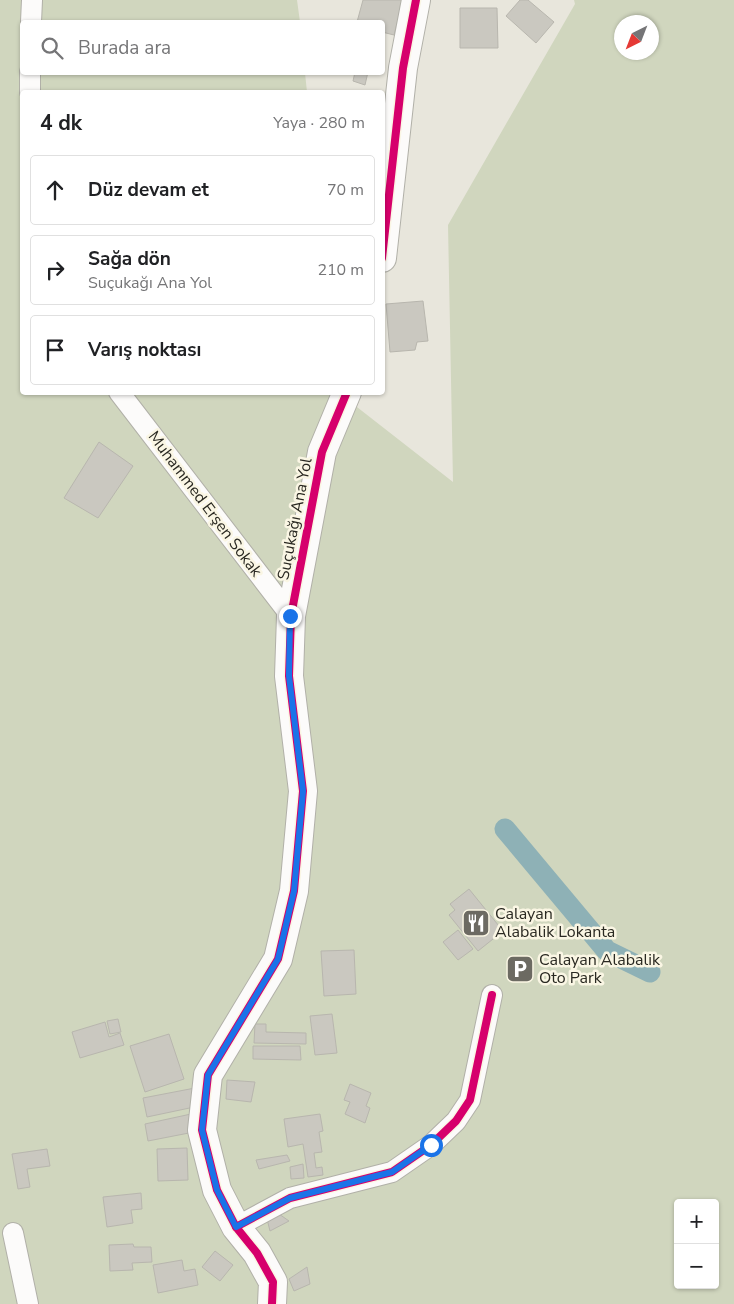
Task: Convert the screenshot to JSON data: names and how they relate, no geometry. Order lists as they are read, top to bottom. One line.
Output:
{"streets":{"street":["Muhammed Erşen Sokak","Suçukağı Ana Yol"]},"crossings":[["Muhammed Erşen Sokak","Suçukağı Ana Yol"]],"places":{"restaurant":["Calayan Alabalik Lokanta"],"parking":["Calayan Alabalik Oto Park"]},"north":"bottom left","page":{"search":"Burada ara","heading":["4 dk","Yaya · 280 m"],"list":[["Düz devam et","70 m"],["Sağa dön","Suçukağı Ana Yol","210 m"],"Varış noktası"],"map_buttons":["+","−"]}}
